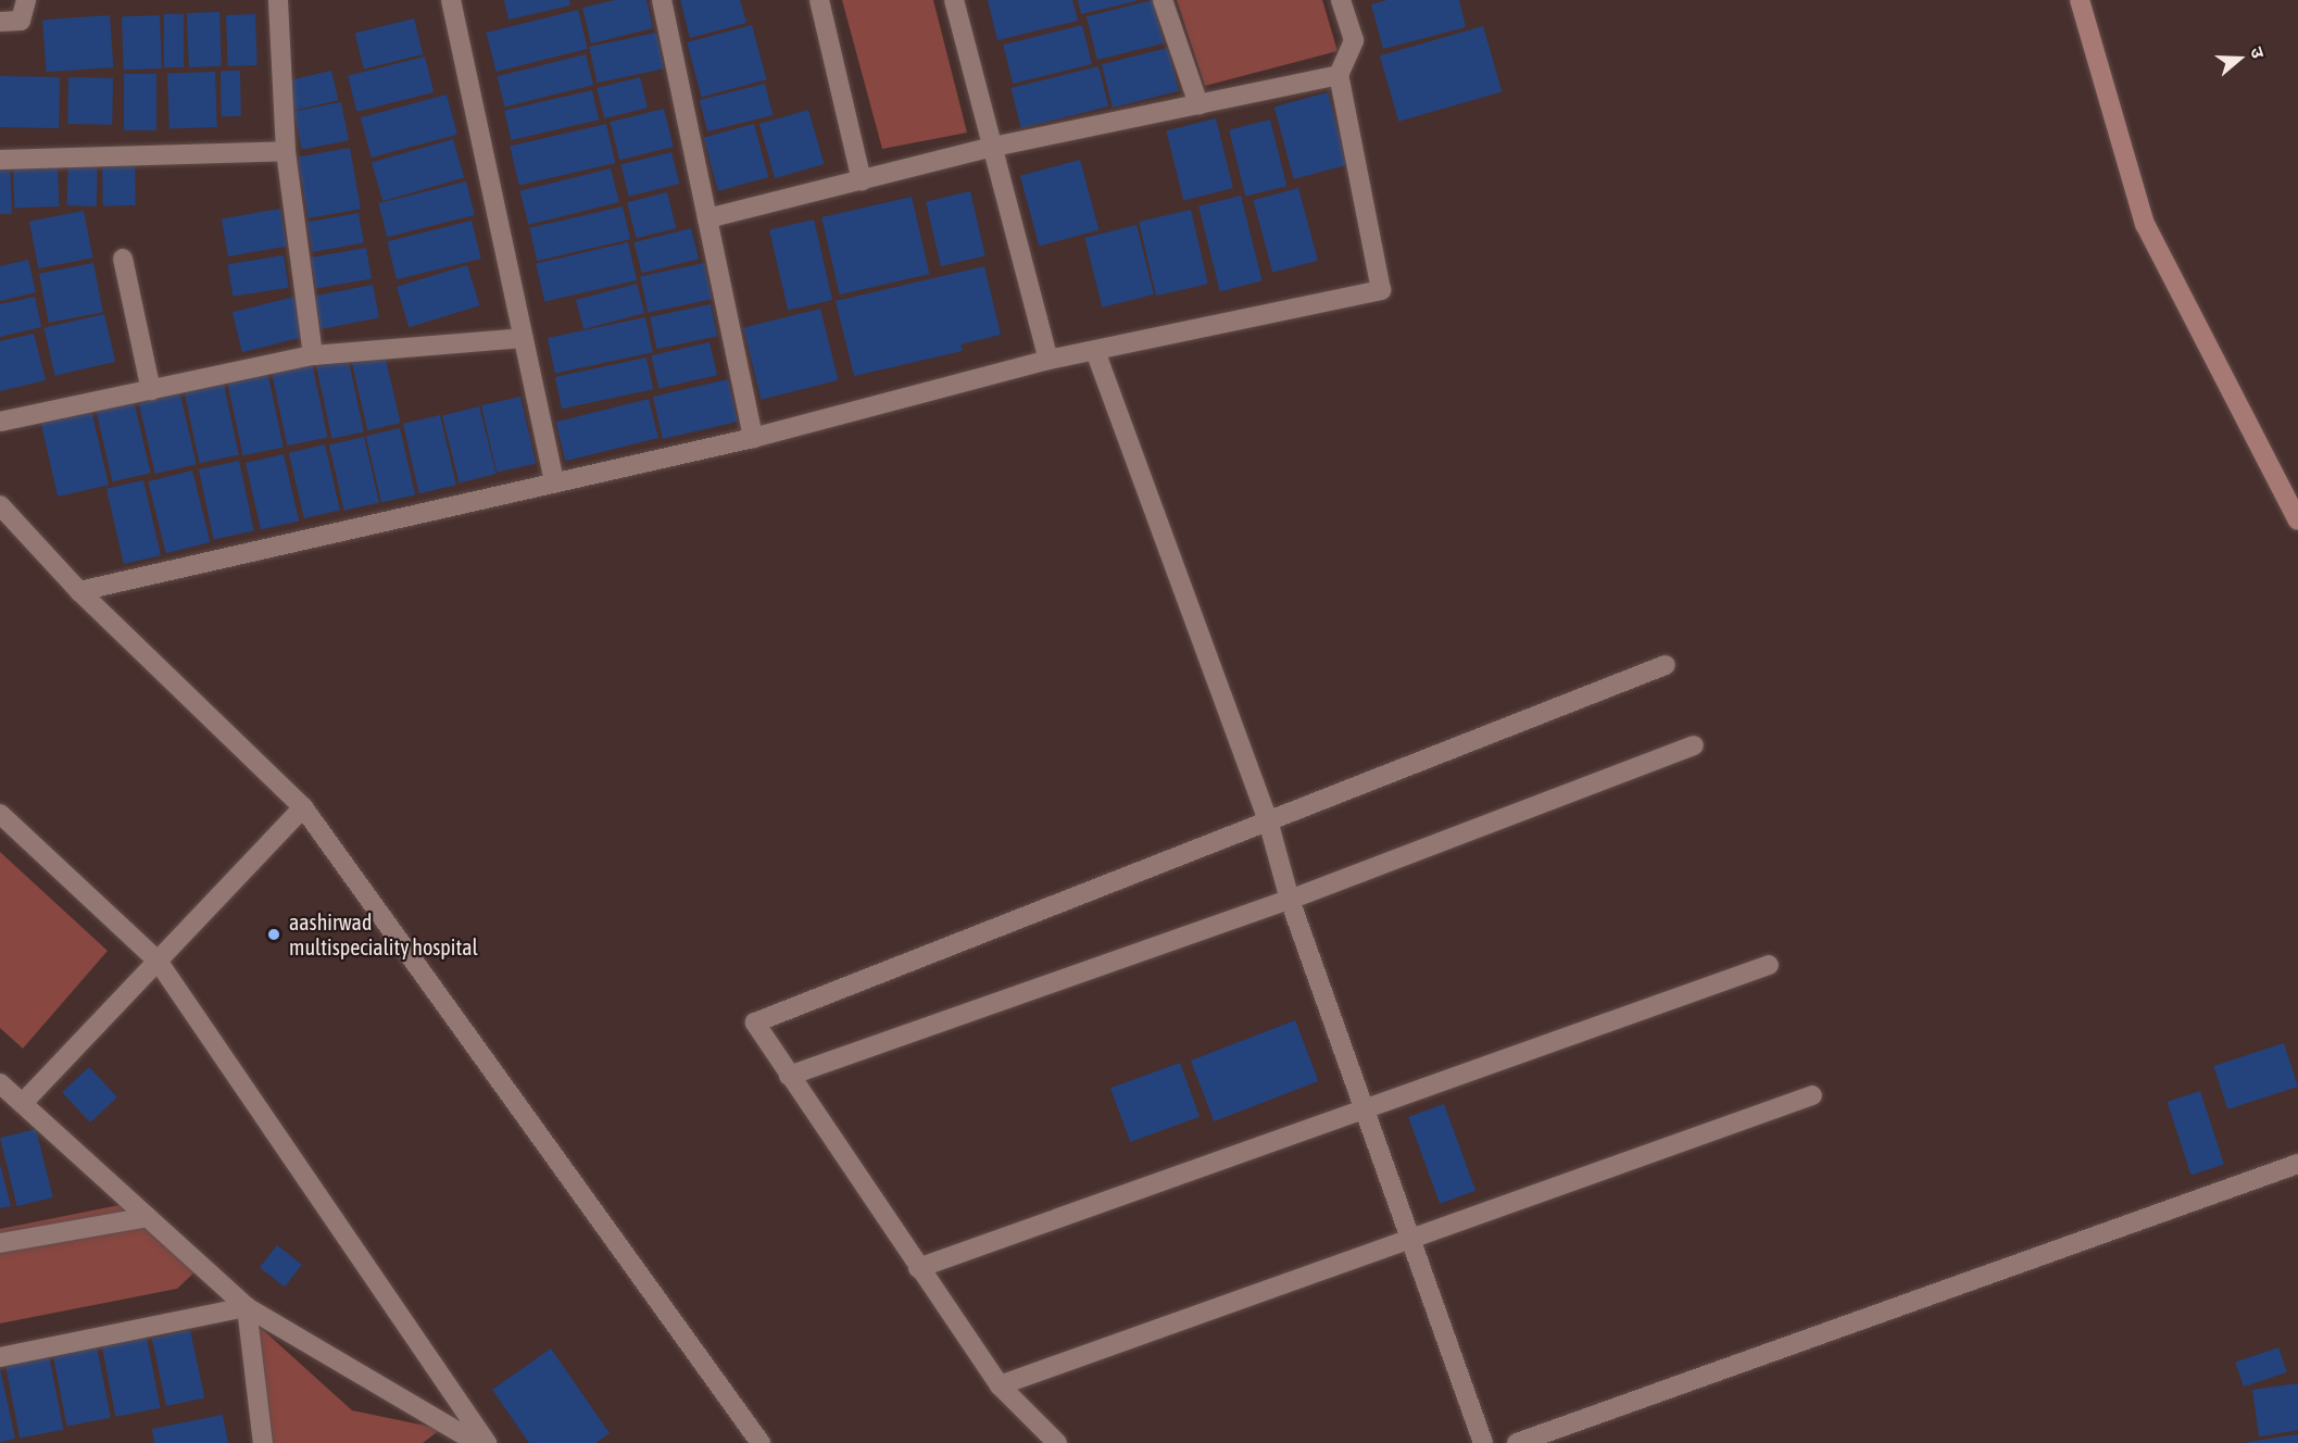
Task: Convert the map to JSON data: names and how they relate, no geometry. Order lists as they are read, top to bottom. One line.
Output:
{"places":["aashirwad multispeciality hospital"],"north":"right"}
